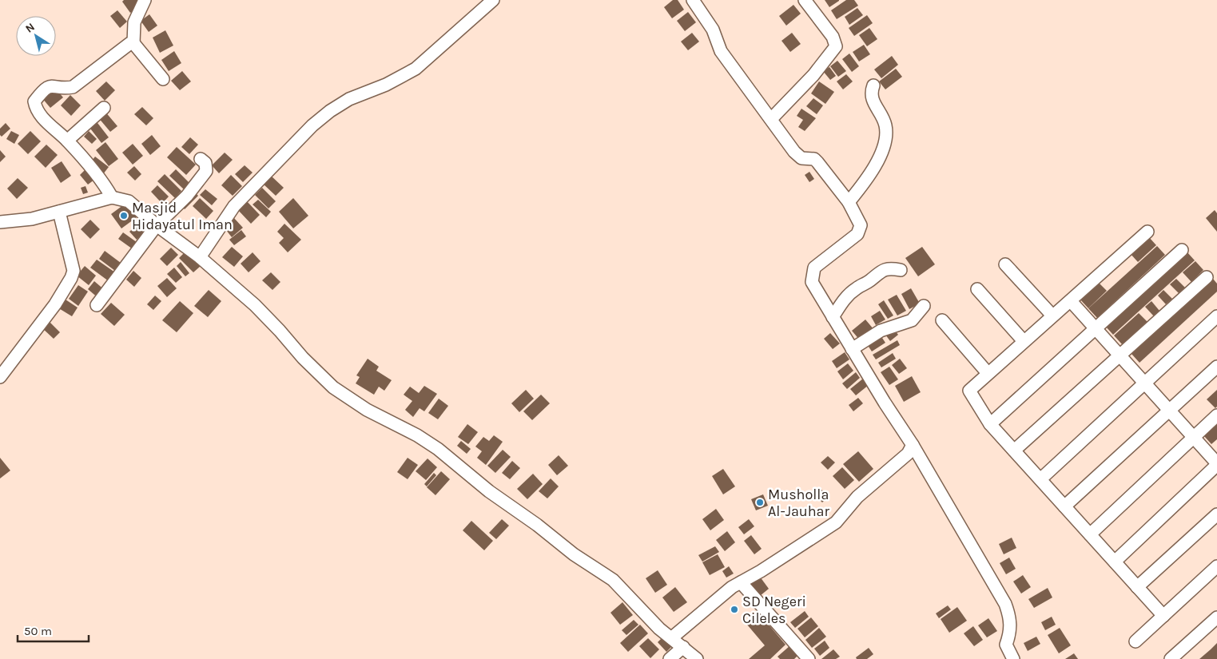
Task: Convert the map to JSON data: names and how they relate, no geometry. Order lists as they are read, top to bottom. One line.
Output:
{"places":["Masjid Hidayatul Iman","Musholla Al-Jauhar","SD Negeri Cileles"],"scale_bar":"50 m","north":"top left"}
